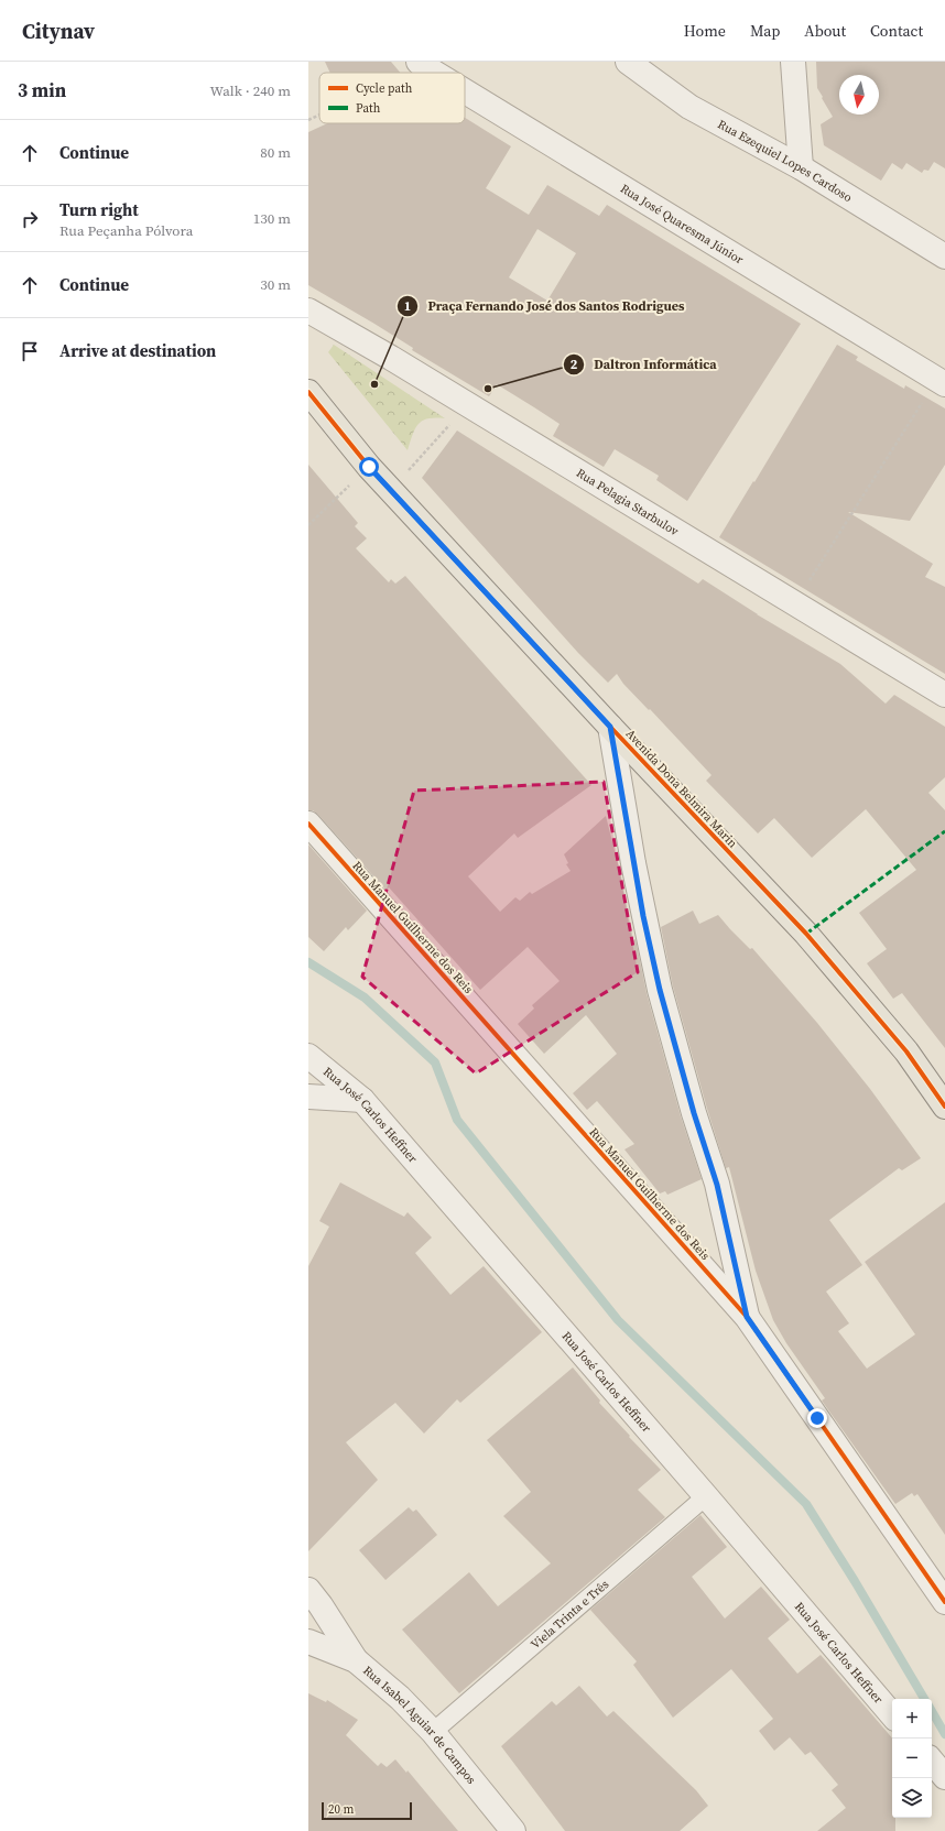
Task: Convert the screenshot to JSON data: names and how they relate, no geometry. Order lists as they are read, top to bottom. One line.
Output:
{"streets":{"main road":["Avenida Dona Belmira Marin"],"street":["Rua Ezequiel Lopes Cardoso","Rua José Quaresma Júnior","Rua Pelagia Starbulov","Rua Manuel Guilherme dos Reis","Rua José Carlos Heffner","Rua Isabel Aguiar de Campos"],"lane":["Viela Trinta e Três"]},"crossings":[["Rua José Carlos Heffner","Viela Trinta e Três"],["Viela Trinta e Três","Rua Isabel Aguiar de Campos"]],"places":["Praça Fernando José dos Santos Rodrigues","Daltron Informática"],"legend":["Cycle path","Path"],"scale_bar":"20 m","north":"bottom","page":{"header":"Citynav","nav":["Home","Map","About","Contact"],"heading":["3 min","Walk · 240 m"],"list":[["Continue","80 m"],["Turn right","Rua Peçanha Pólvora","130 m"],["Continue","30 m"],"Arrive at destination"],"map_buttons":["+","−"],"scale":"20 m"}}
